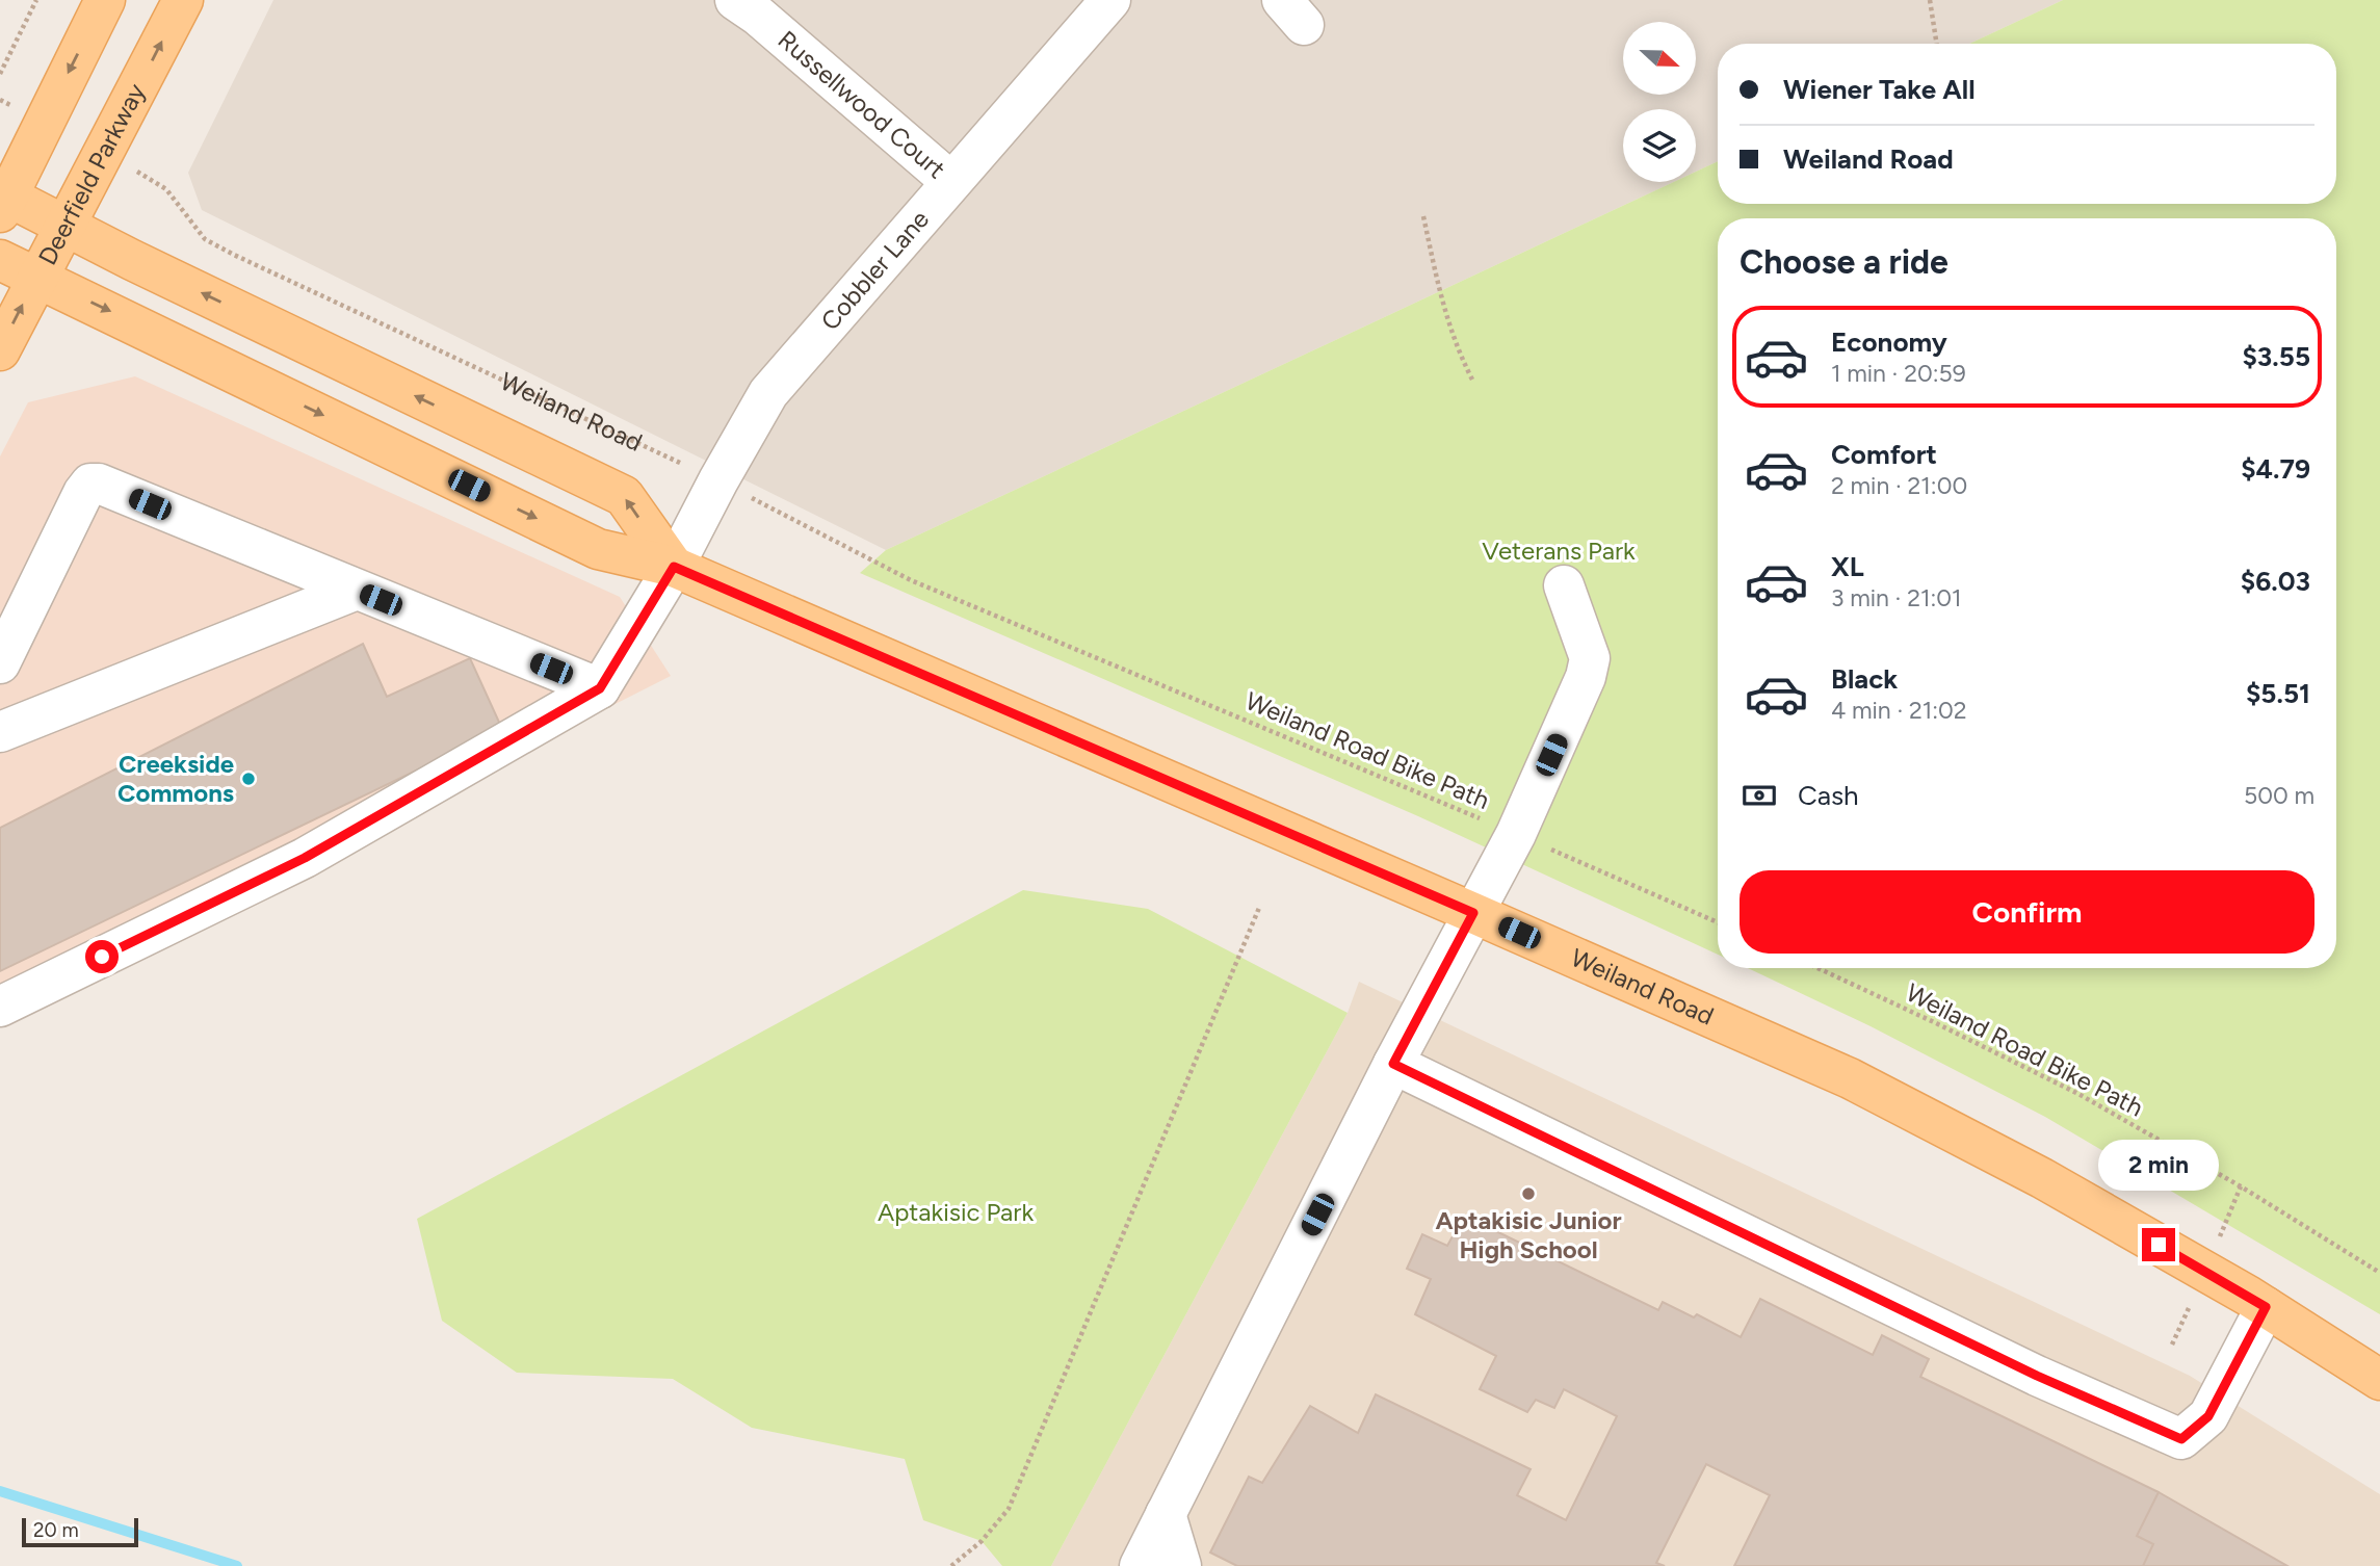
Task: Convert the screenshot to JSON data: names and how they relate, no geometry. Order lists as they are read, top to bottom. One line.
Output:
{"streets":{"main road":["Deerfield Parkway","Weiland Road"],"street":["Russellwood Court","Cobbler Lane"],"path":["Weiland Road Bike Path"]},"crossings":[["Russellwood Court","Cobbler Lane"],["Deerfield Parkway","Weiland Road"],["Cobbler Lane","Weiland Road"],["Weiland Road","Weiland Road Bike Path"]],"parks":["Veterans Park","Aptakisic Park"],"places":["Creekside Commons","Aptakisic Junior High School"],"scale_bar":"20 m","north":"right","page":{"banner":["Wiener Take All","Weiland Road"],"heading":"Choose a ride","list":[{"name":"Economy","note":"1 min · 20:59","value":"$3.55"},{"name":"Comfort","note":"2 min · 21:00","value":"$4.79"},{"name":"XL","note":"3 min · 21:01","value":"$6.03"},{"name":"Black","note":"4 min · 21:02","value":"$5.51"}],"pay":["Cash","500 m"],"buttons":"Confirm","bubble":"2 min","scale":"20 m"}}
